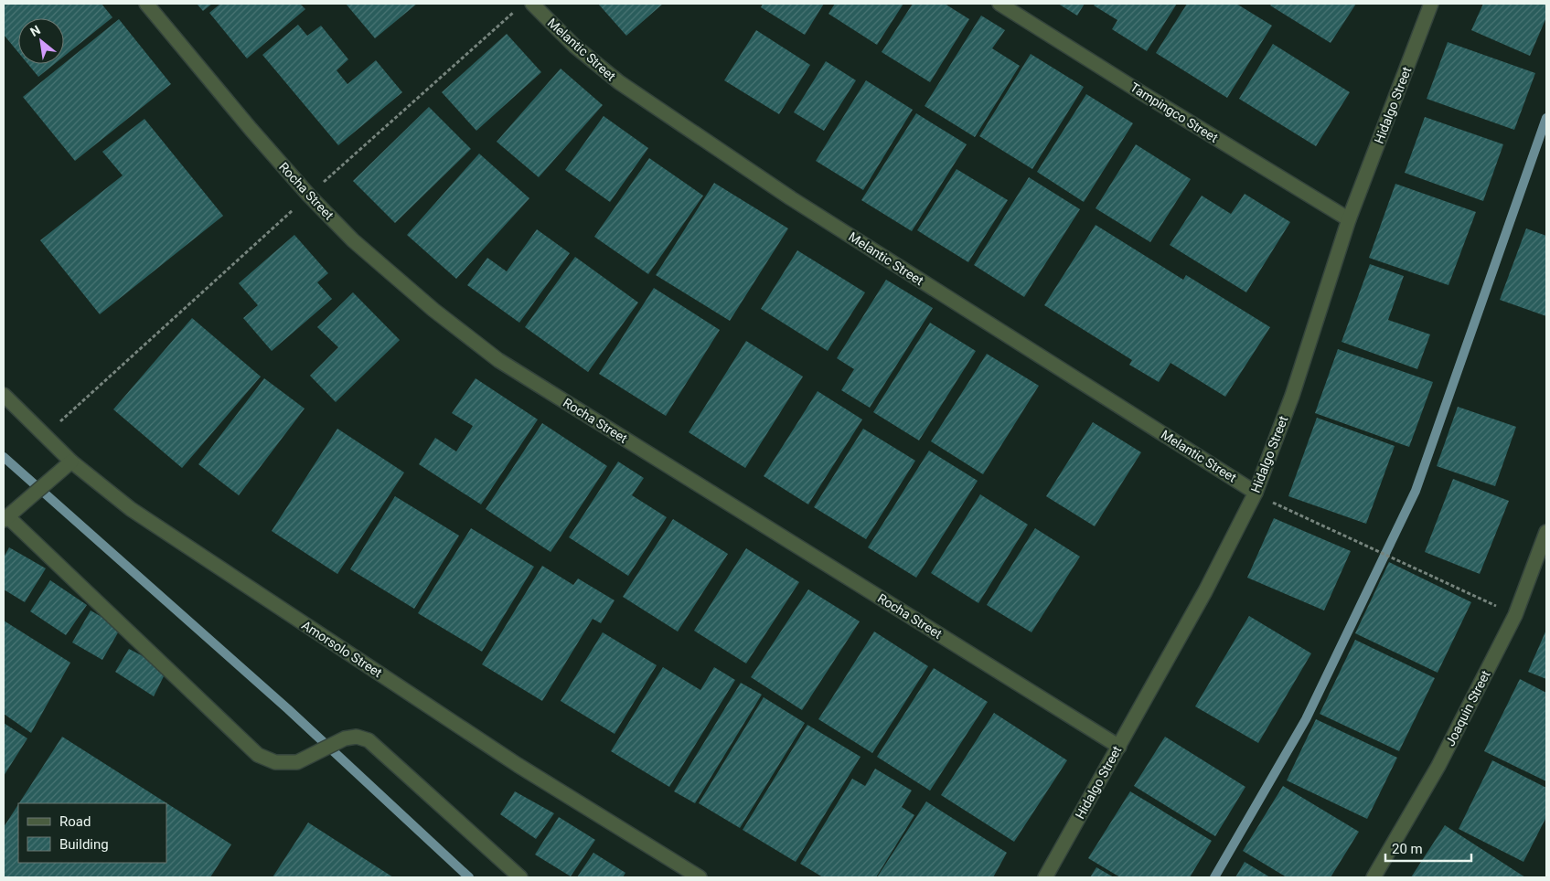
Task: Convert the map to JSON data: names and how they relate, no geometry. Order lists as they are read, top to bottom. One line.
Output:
{"streets":{"street":["Melantic Street","Hidalgo Street","Tampingco Street","Rocha Street","Amorsolo Street","Joaquin Street"]},"crossings":[["Melantic Street","Hidalgo Street"],["Hidalgo Street","Tampingco Street"],["Hidalgo Street","Rocha Street"]],"legend":["Road","Building"],"scale_bar":"20 m","north":"top left"}
